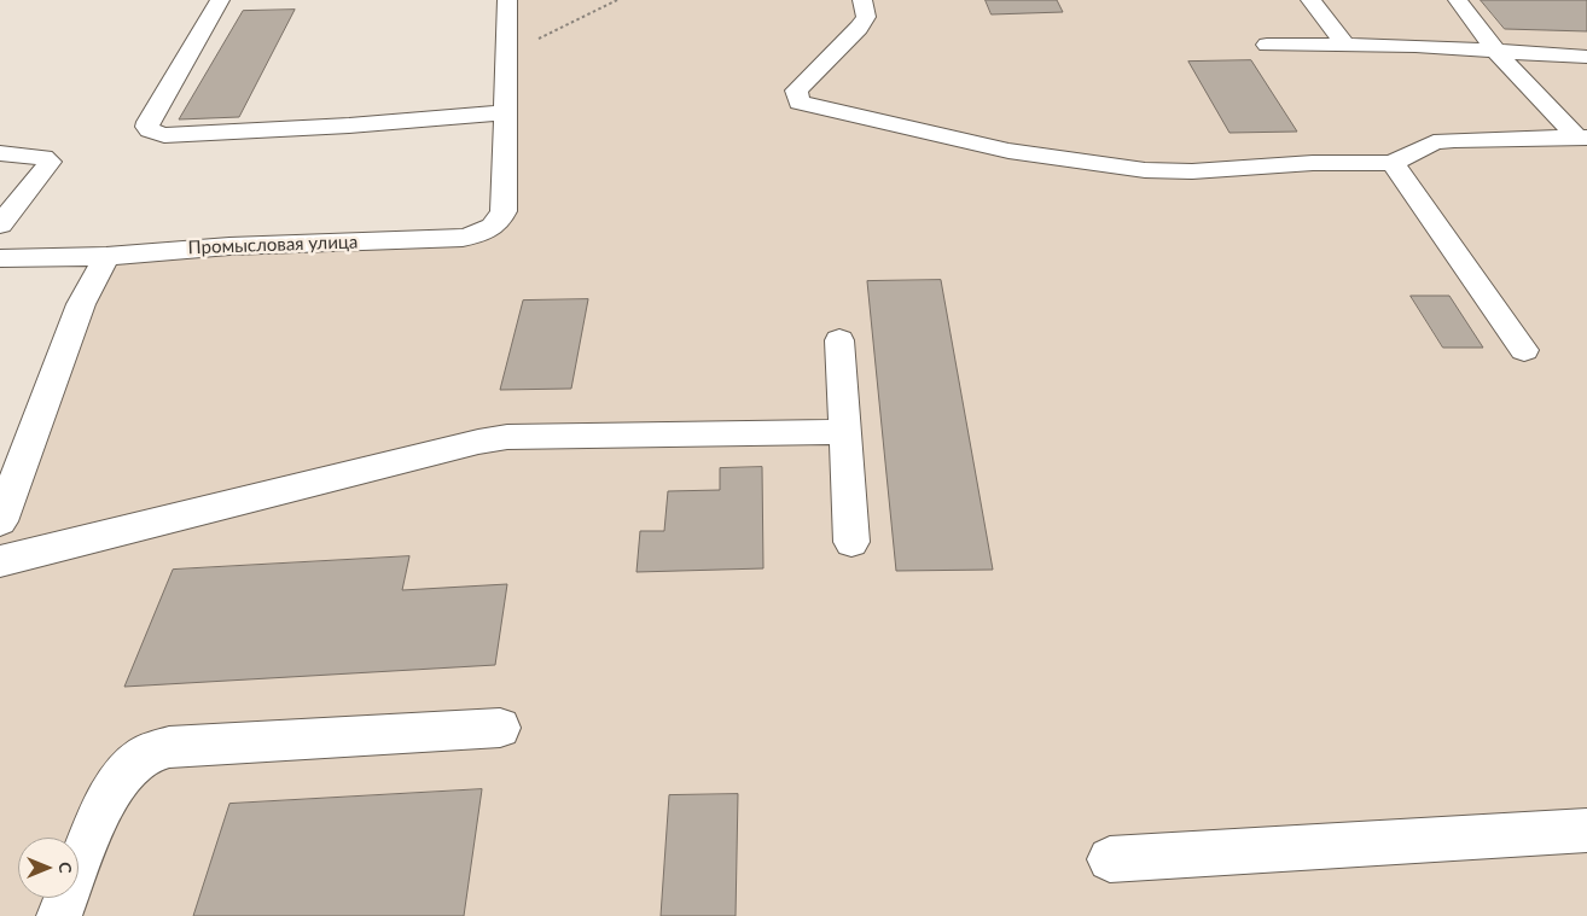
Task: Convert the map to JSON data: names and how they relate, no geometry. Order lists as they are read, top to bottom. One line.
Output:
{"streets":{"street":["Промысловая улица"]},"north":"right"}
